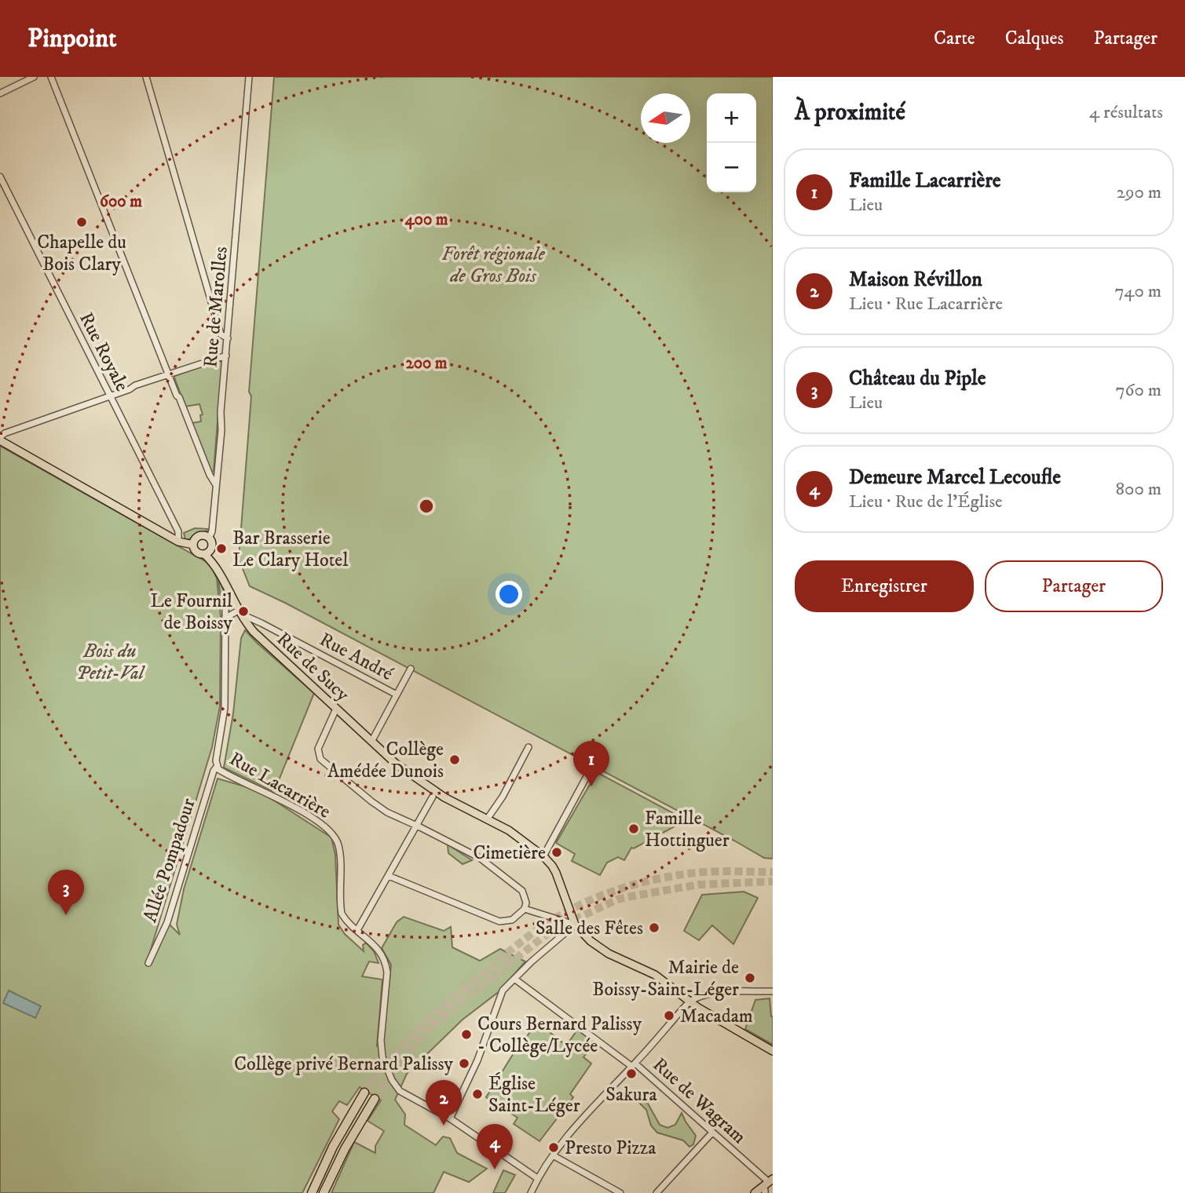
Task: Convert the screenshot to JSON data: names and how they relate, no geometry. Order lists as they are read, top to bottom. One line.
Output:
{"streets":{"main road":["Rue de Sucy"],"street":["Rue de Marolles","Rue Royale","Rue André","Rue Lacarrière","Allée Pompadour","Rue de Wagram"]},"crossings":[["Rue de Marolles","Rue de Sucy"],["Rue André","Rue de Sucy"],["Rue de Sucy","Rue Lacarrière"],["Rue Lacarrière","Allée Pompadour"]],"parks":["Forêt régionale de Gros Bois","Bois du Petit-Val"],"places":["Chapelle du Bois Clary","Bar Brasserie Le Clary Hotel","Le Fournil de Boissy","Collège Amédée Dunois","Famille Hottinguer","Cimetière","Salle des Fêtes","Mairie de Boissy-Saint-Léger","Macadam","Cours Bernard Palissy - Collège/Lycée","Collège privé Bernard Palissy","Sakura","Église Saint-Léger","Presto Pizza"],"north":"left","page":{"header":"Pinpoint","nav":["Carte","Calques","Partager"],"heading":["À proximité","4 résultats"],"map_buttons":["+","−"],"list":[{"mark":"1","name":"Famille Lacarrière","note":"Lieu","value":"290 m"},{"mark":"2","name":"Maison Révillon","note":"Lieu · Rue Lacarrière","value":"740 m"},{"mark":"3","name":"Château du Piple","note":"Lieu","value":"760 m"},{"mark":"4","name":"Demeure Marcel Lecoufle","note":"Lieu · Rue de l'Église","value":"800 m"}],"buttons":["Enregistrer","Partager"],"pins":["1","3","2","4"]},"rings":["600 m","400 m","200 m"]}
